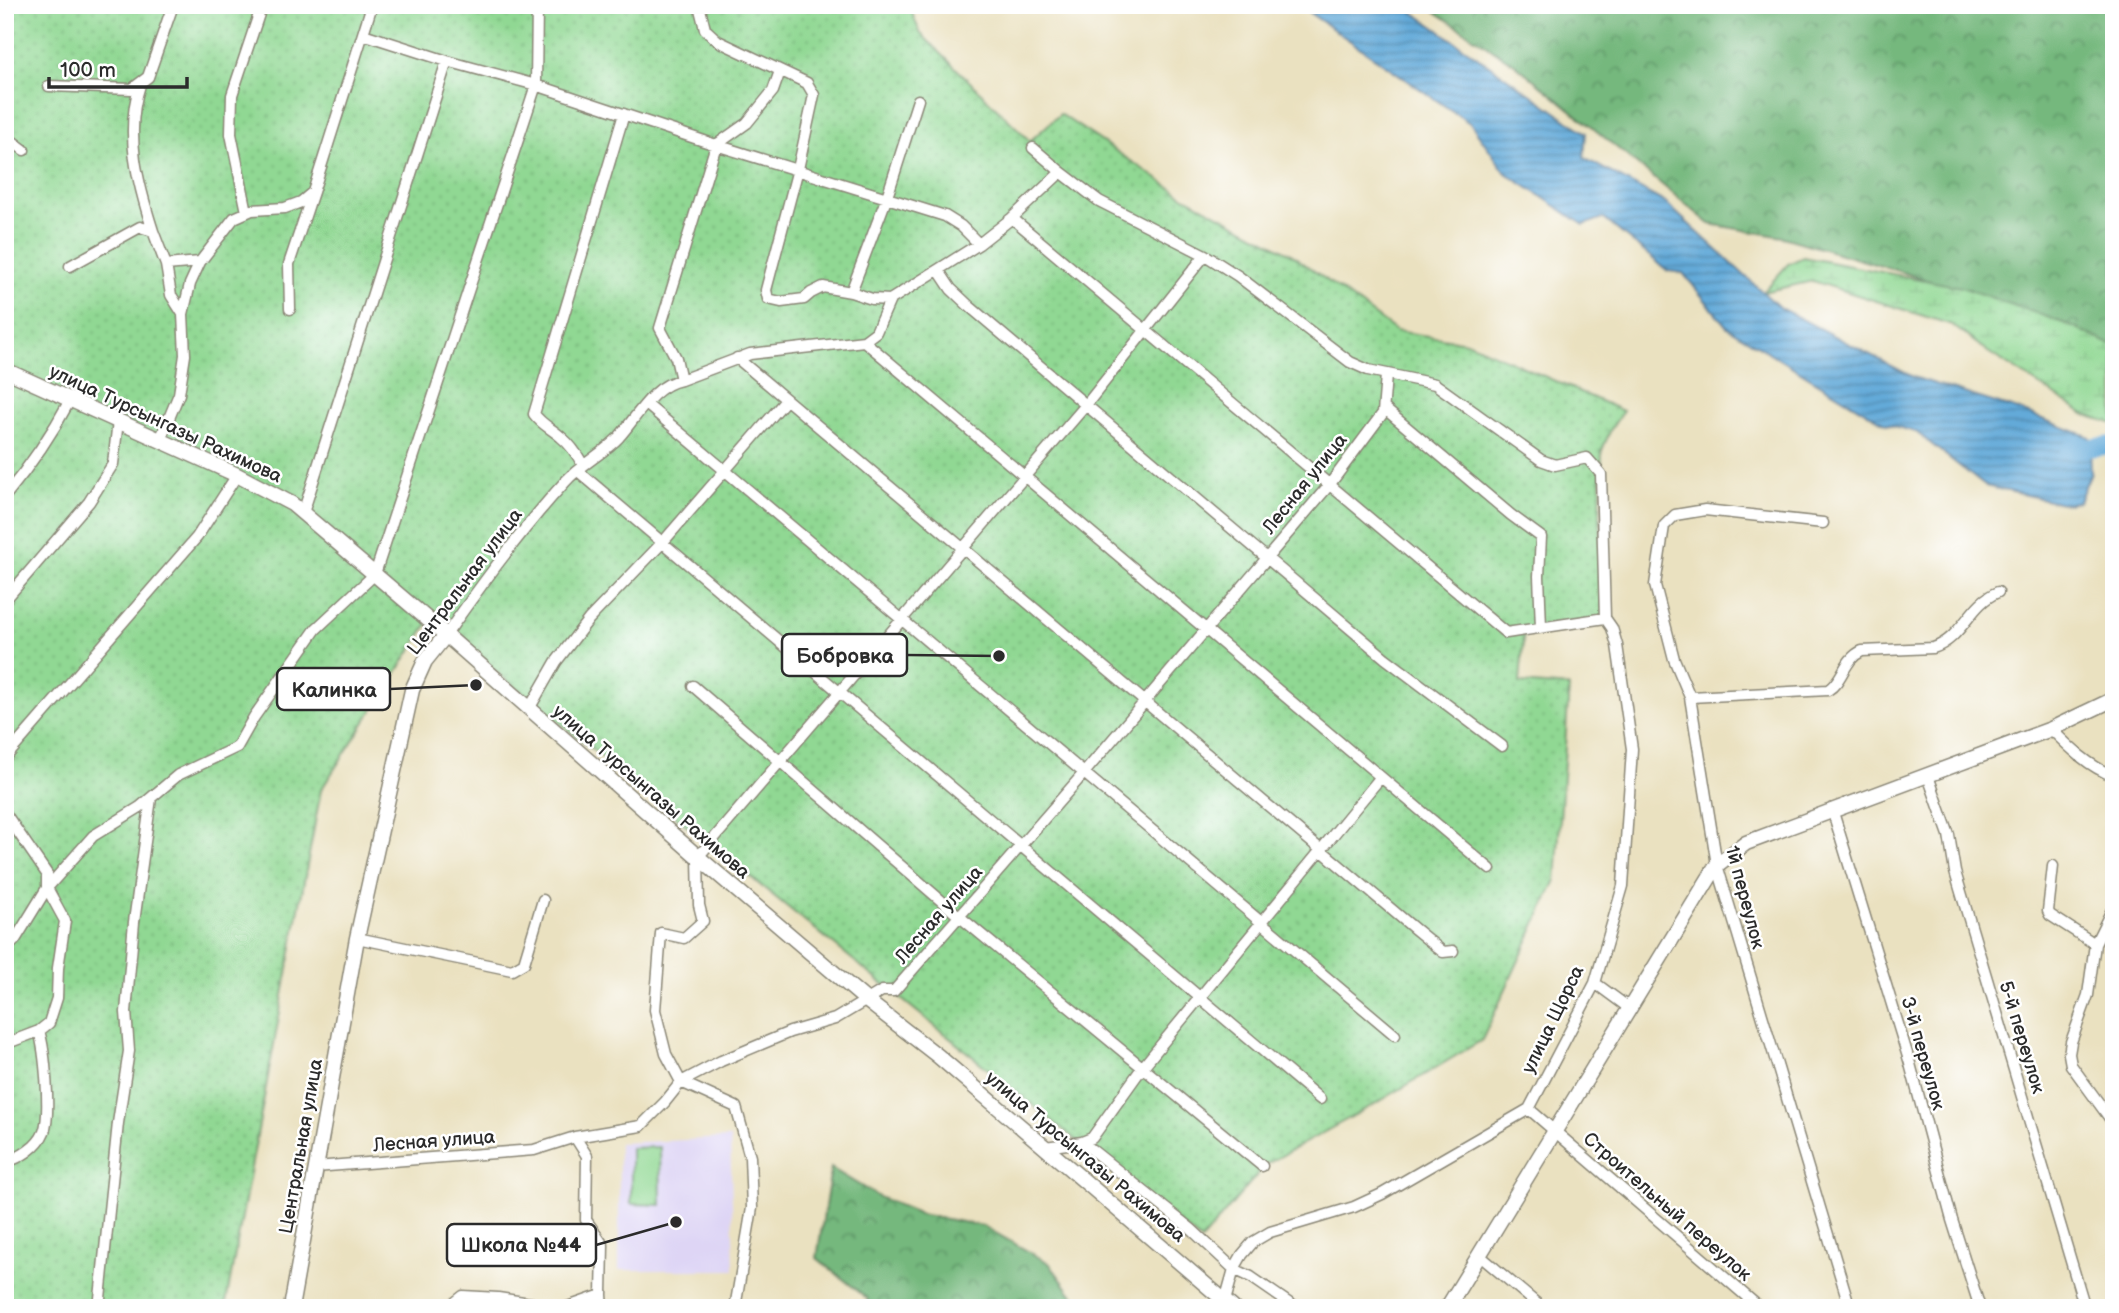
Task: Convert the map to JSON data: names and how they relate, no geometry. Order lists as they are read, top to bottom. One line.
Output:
{"streets":{"street":["улица Турсынгазы Рахимова","Лесная улица","Центральная улица","1й переулок","улица Щорса","5-й переулок","3-й переулок","Строительный переулок"]},"crossings":[["улица Турсынгазы Рахимова","Лесная улица"],["улица Турсынгазы Рахимова","Центральная улица"],["Лесная улица","Центральная улица"],["улица Щорса","Строительный переулок"]],"places":["Бобровка","Калинка","Школа №44"],"scale_bar":"100 m"}
